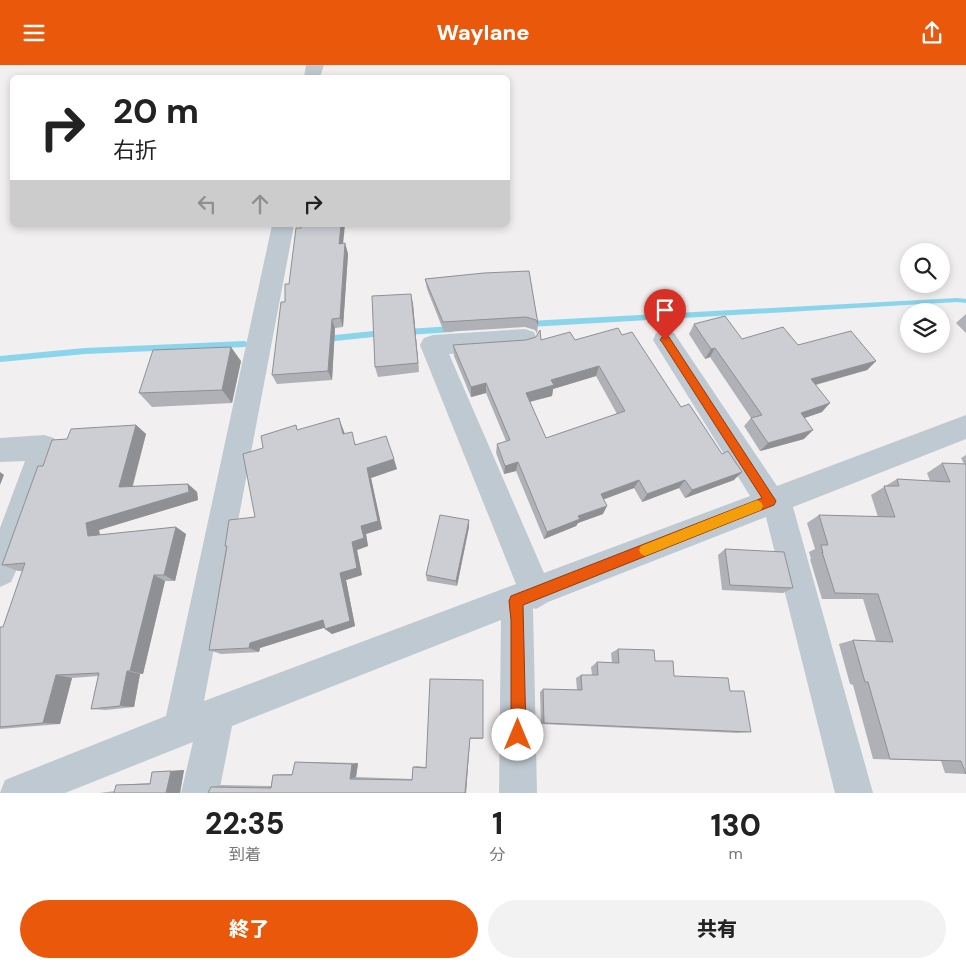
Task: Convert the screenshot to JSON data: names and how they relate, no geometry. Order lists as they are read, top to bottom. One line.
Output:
{"page":{"header":"Waylane","turn":["20 m","右折"],"eta":["22:35","到着","1","分","130","m"],"buttons":["終了","共有"]}}
